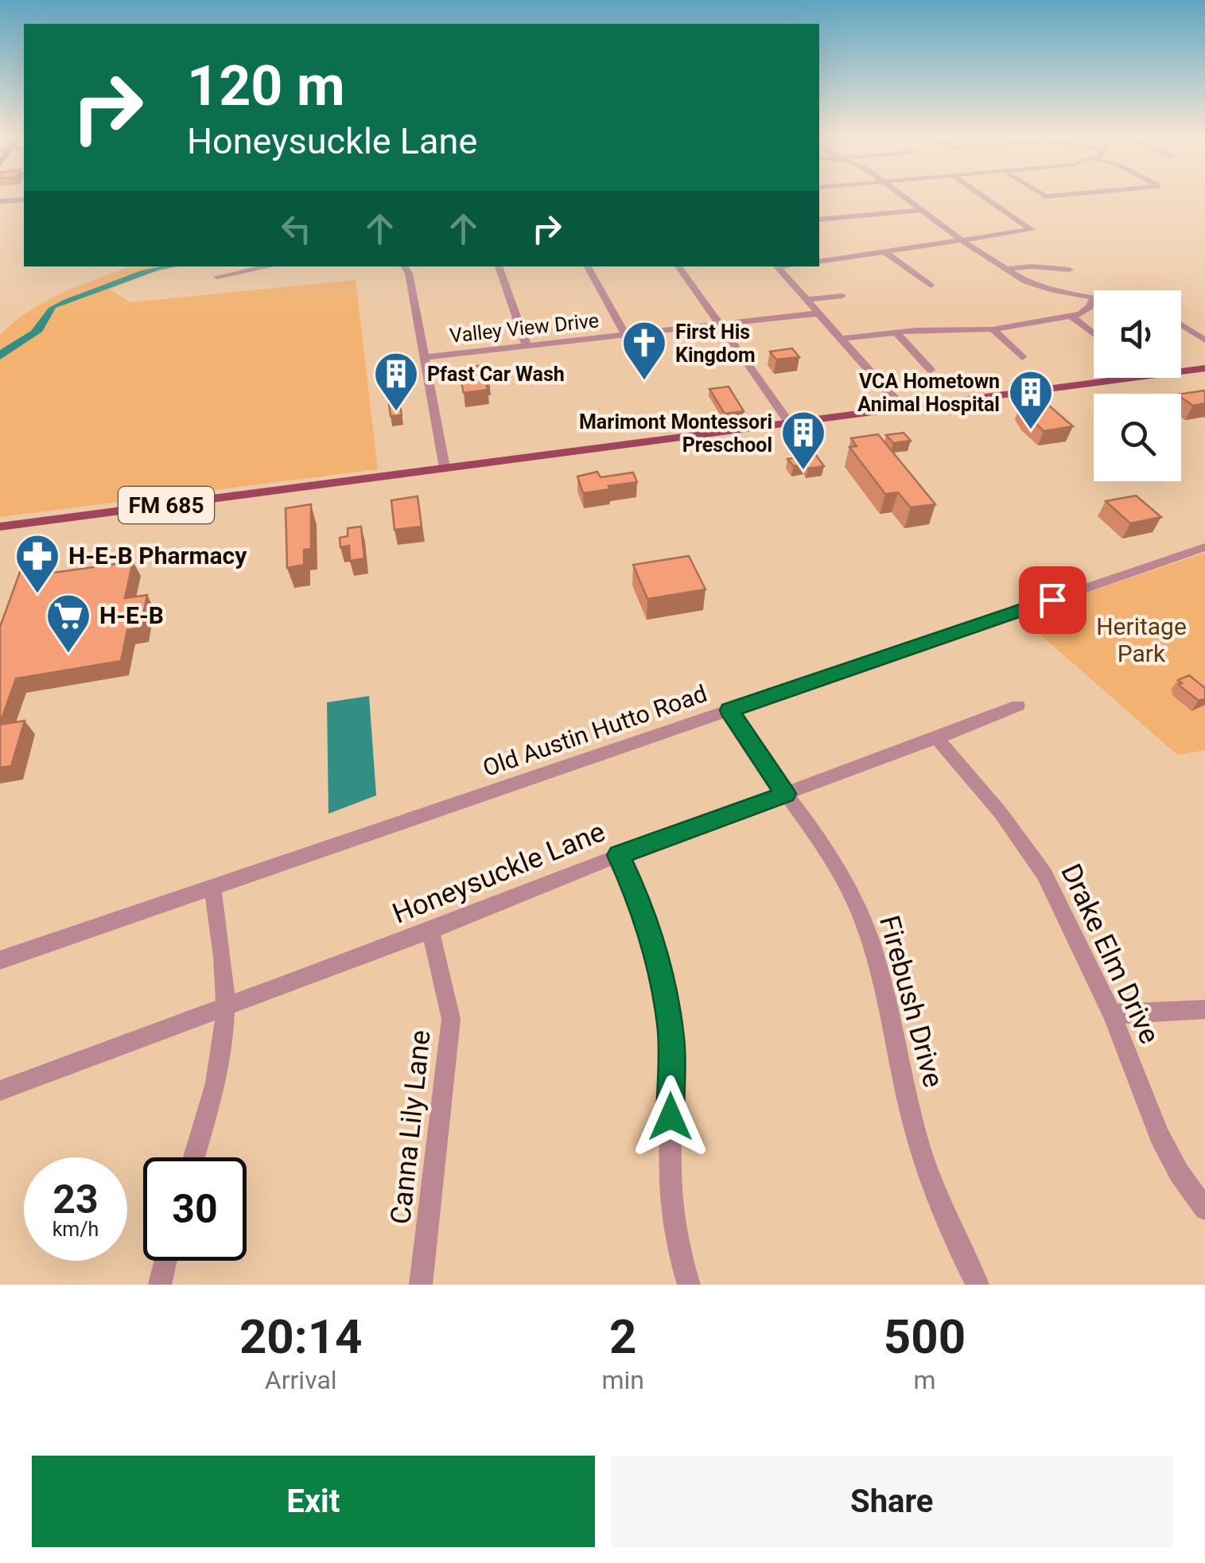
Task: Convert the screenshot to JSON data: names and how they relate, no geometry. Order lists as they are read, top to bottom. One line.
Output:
{"streets":{"main road":["FM 685"],"street":["Valley View Drive","Old Austin Hutto Road","Honeysuckle Lane","Drake Elm Drive","Firebush Drive","Canna Lily Lane"]},"crossings":[["Old Austin Hutto Road","Firebush Drive"],["Honeysuckle Lane","Drake Elm Drive"],["Honeysuckle Lane","Firebush Drive"],["Honeysuckle Lane","Canna Lily Lane"]],"parks":["Heritage Park"],"places":{"church":["First His Kingdom"],"building":["Pfast Car Wash","VCA Hometown Animal Hospital","Marimont Montessori Preschool"],"pharmacy":["H-E-B Pharmacy"],"supermarket":["H-E-B"]},"page":{"turn":["120 m","Honeysuckle Lane"],"speed":"23 km/h","limit":"30","eta":["20:14","Arrival","2","min","500","m"],"buttons":["Exit","Share"]}}
